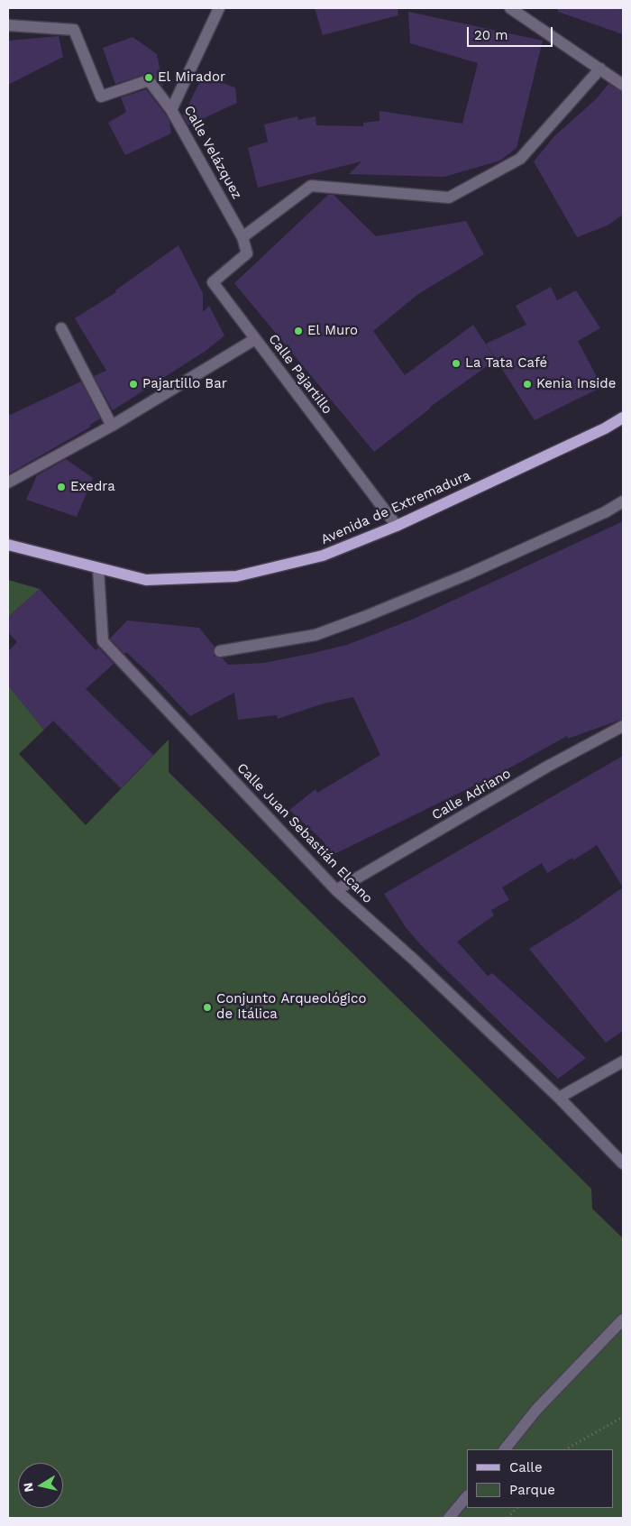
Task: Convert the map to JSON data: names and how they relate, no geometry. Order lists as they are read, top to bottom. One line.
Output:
{"streets":{"main road":["Avenida de Extremadura"],"street":["Calle Velázquez","Calle Pajartillo","Calle Adriano","Calle Juan Sebastián Elcano"]},"crossings":[["Calle Pajartillo","Avenida de Extremadura"],["Avenida de Extremadura","Calle Juan Sebastián Elcano"],["Calle Adriano","Calle Juan Sebastián Elcano"]],"places":["El Mirador","El Muro","La Tata Café","Pajartillo Bar","Kenia Inside","Exedra","Conjunto Arqueológico de Itálica"],"legend":["Calle","Parque"],"scale_bar":"20 m","north":"left"}
